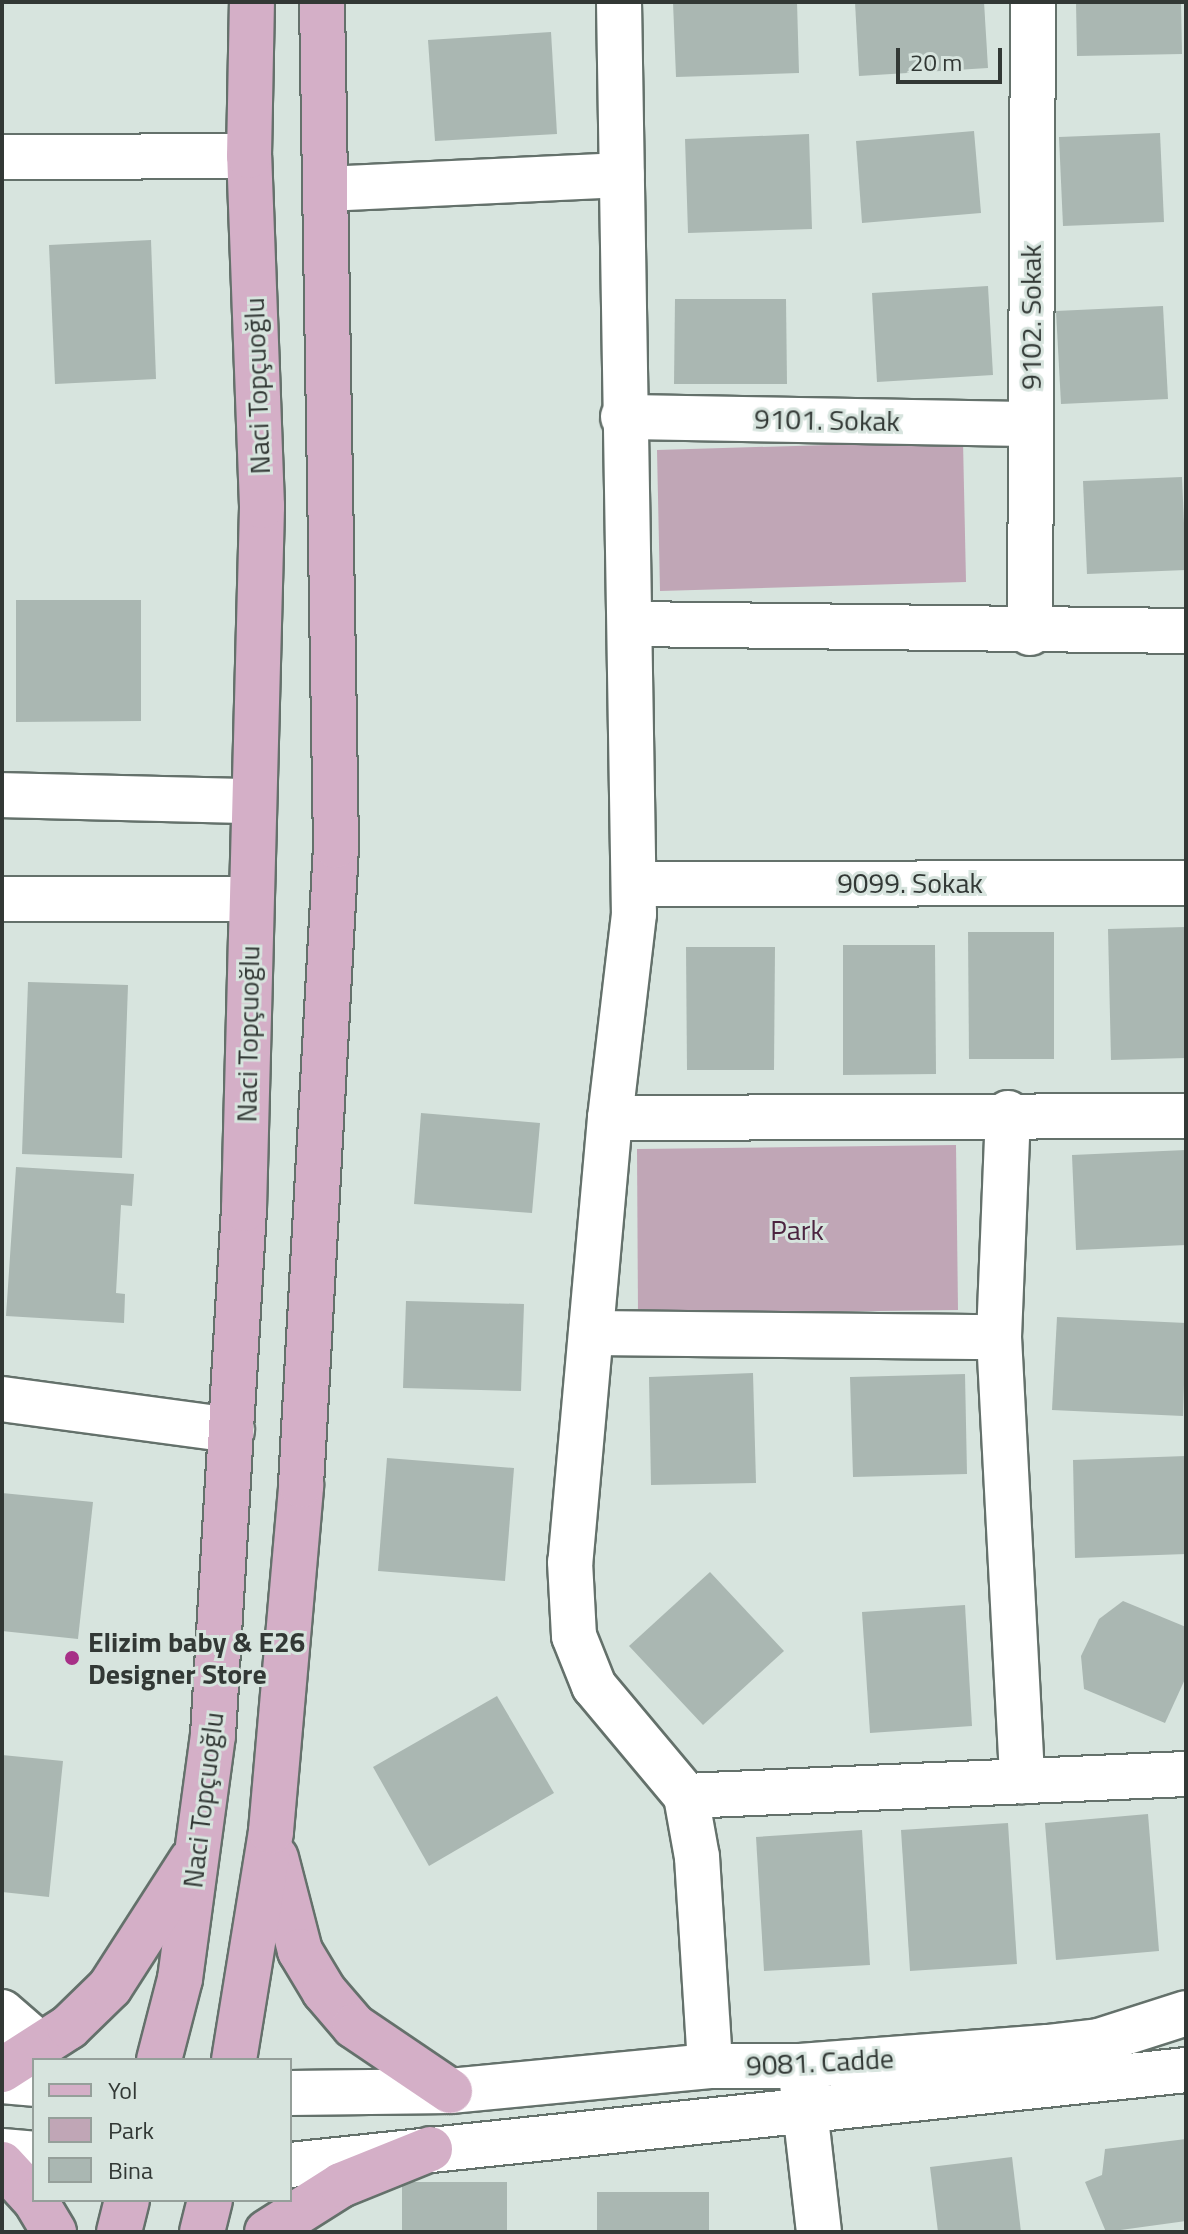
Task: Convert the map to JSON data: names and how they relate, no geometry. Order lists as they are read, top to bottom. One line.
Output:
{"streets":{"main road":["Naci Topçuoğlu"],"street":["9102. Sokak","9101. Sokak","9099. Sokak","9081. Cadde"]},"crossings":[["9102. Sokak","9101. Sokak"]],"parks":["Park"],"places":["Elizim baby & E26 Designer Store"],"legend":["Yol","Park","Bina"],"scale_bar":"20 m"}
